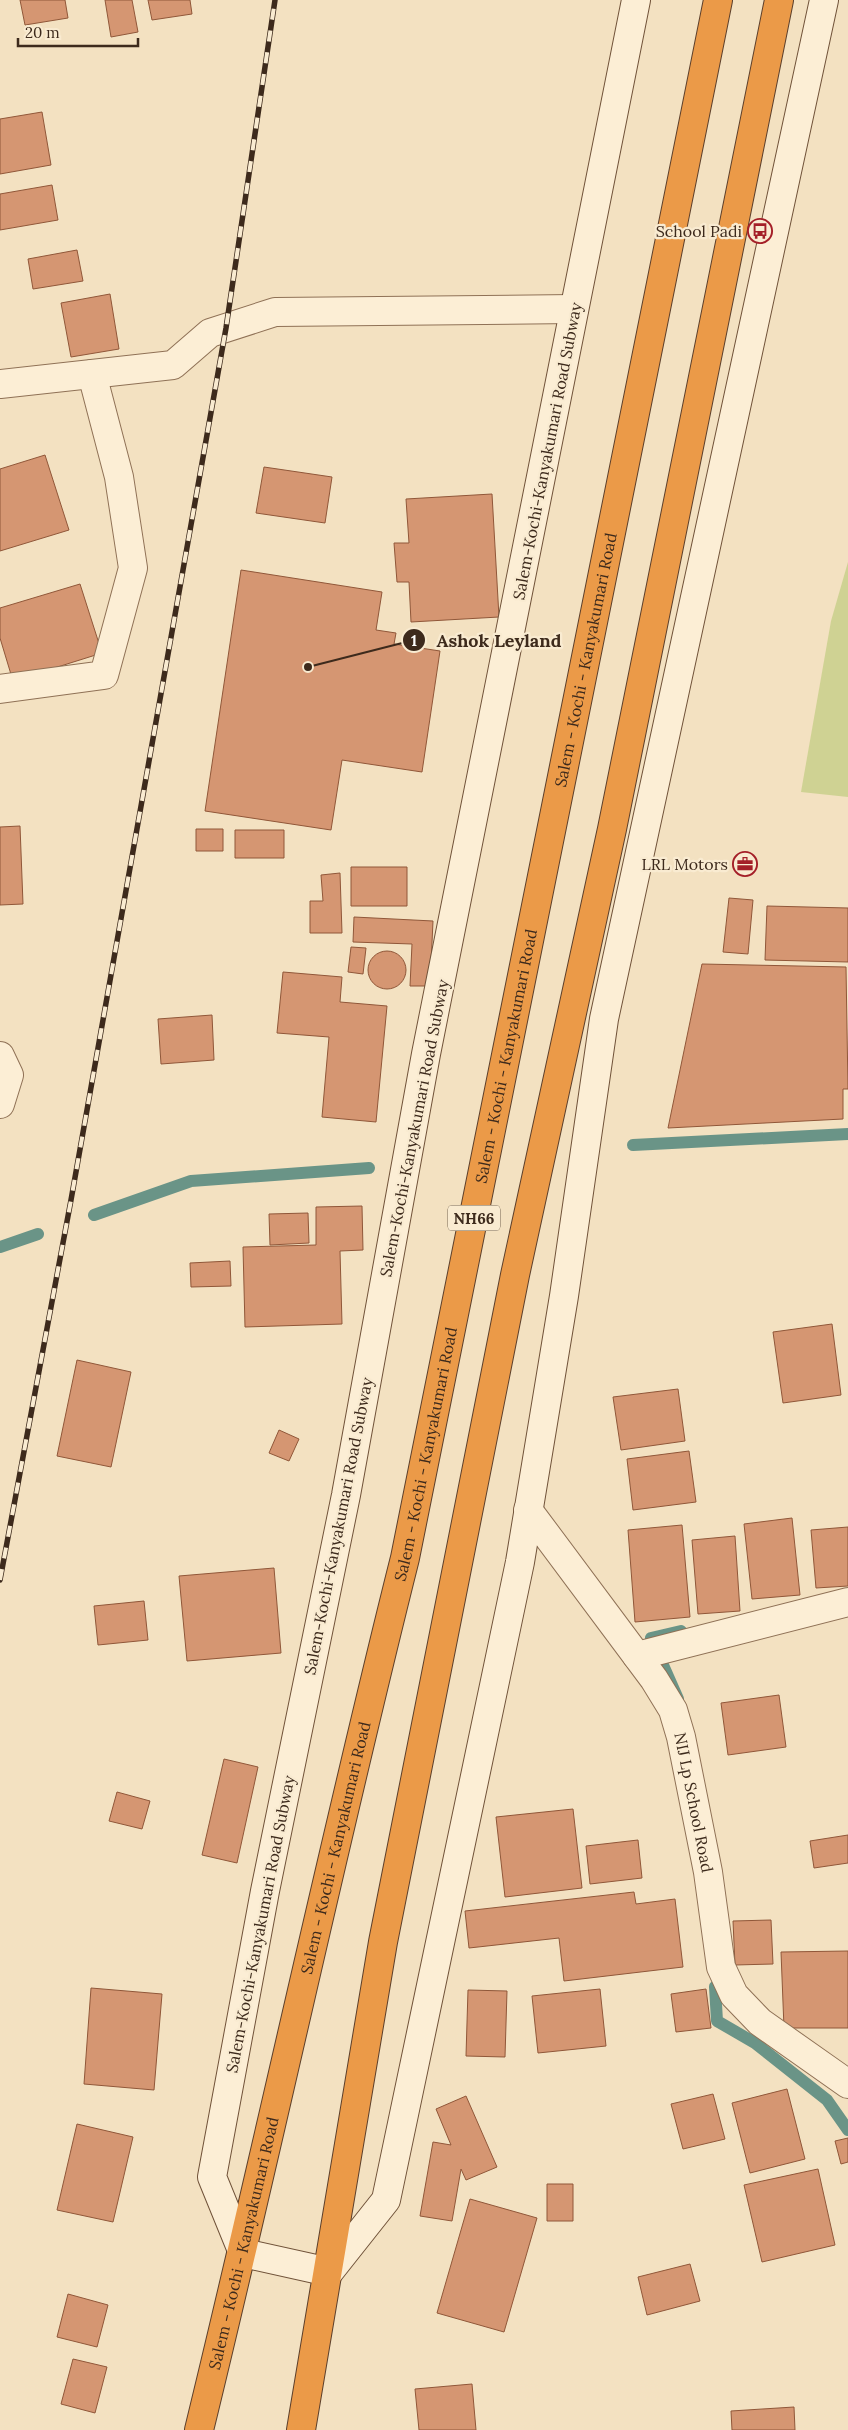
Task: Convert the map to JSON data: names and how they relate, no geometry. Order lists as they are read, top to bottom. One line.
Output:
{"streets":{"highway":["Salem - Kochi - Kanyakumari Road","NH66"],"street":["Salem-Kochi-Kanyakumari Road Subway","NIJ Lp School Road"]},"crossings":[["Salem-Kochi-Kanyakumari Road Subway","Salem - Kochi - Kanyakumari Road"]],"places":{"bus stop":["School Padi"],"other":["Ashok Leyland"],"office":["LRL Motors"]},"scale_bar":"20 m"}
